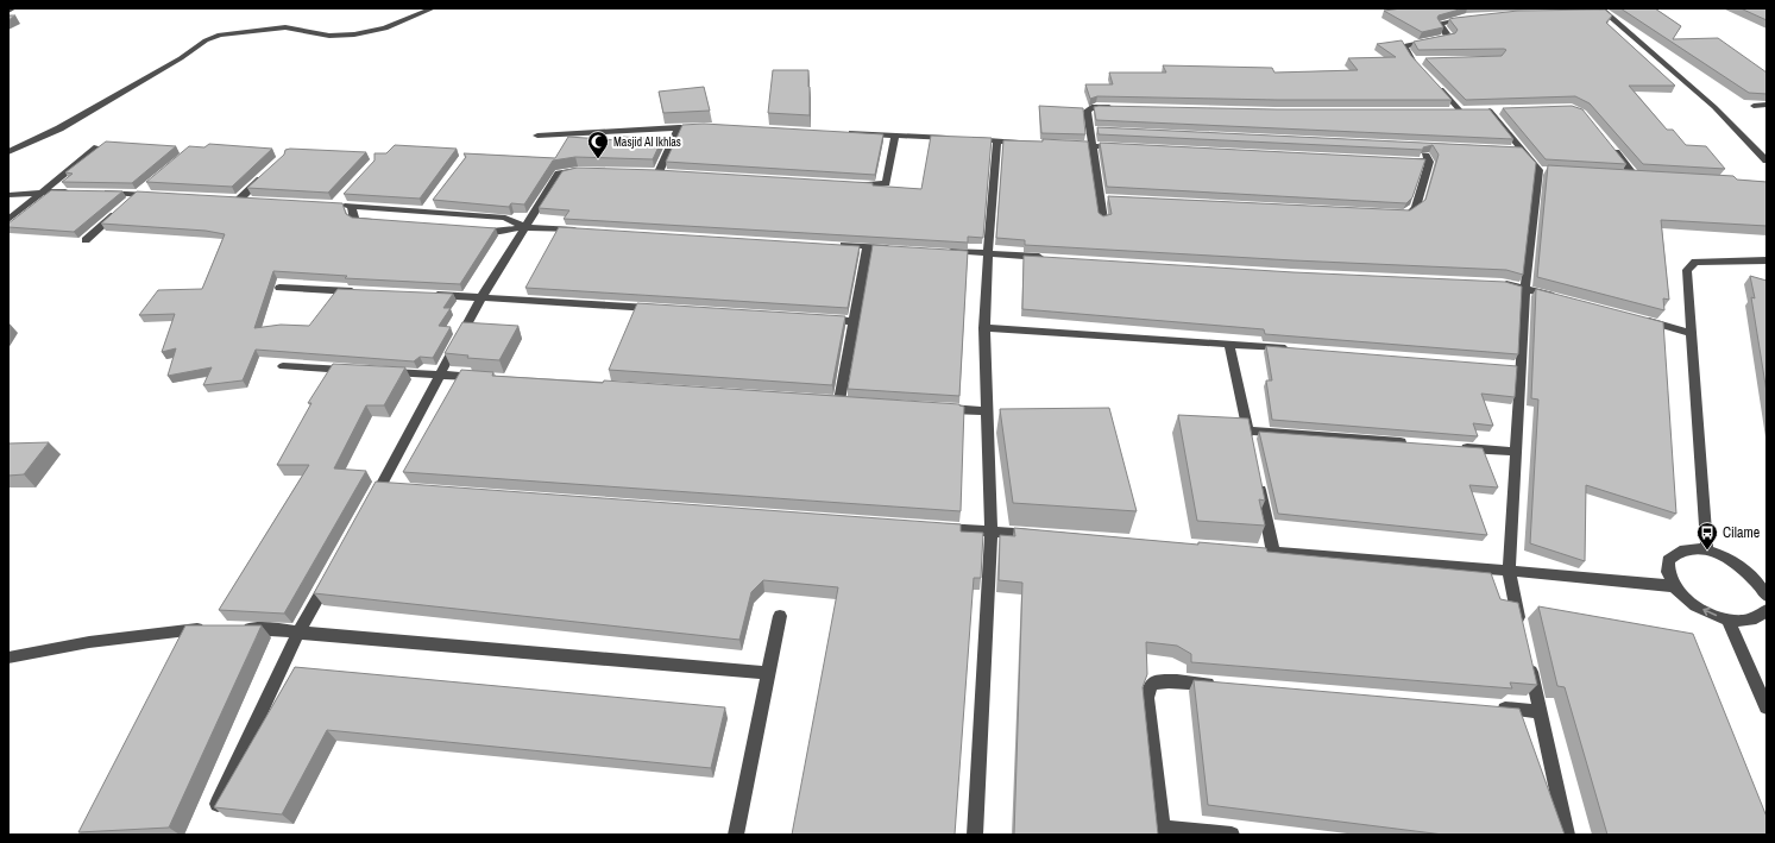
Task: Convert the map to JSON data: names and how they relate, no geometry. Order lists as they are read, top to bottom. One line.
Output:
{"places":{"mosque":["Masjid Al Ikhlas"],"bus stop":["Cilame"]}}
